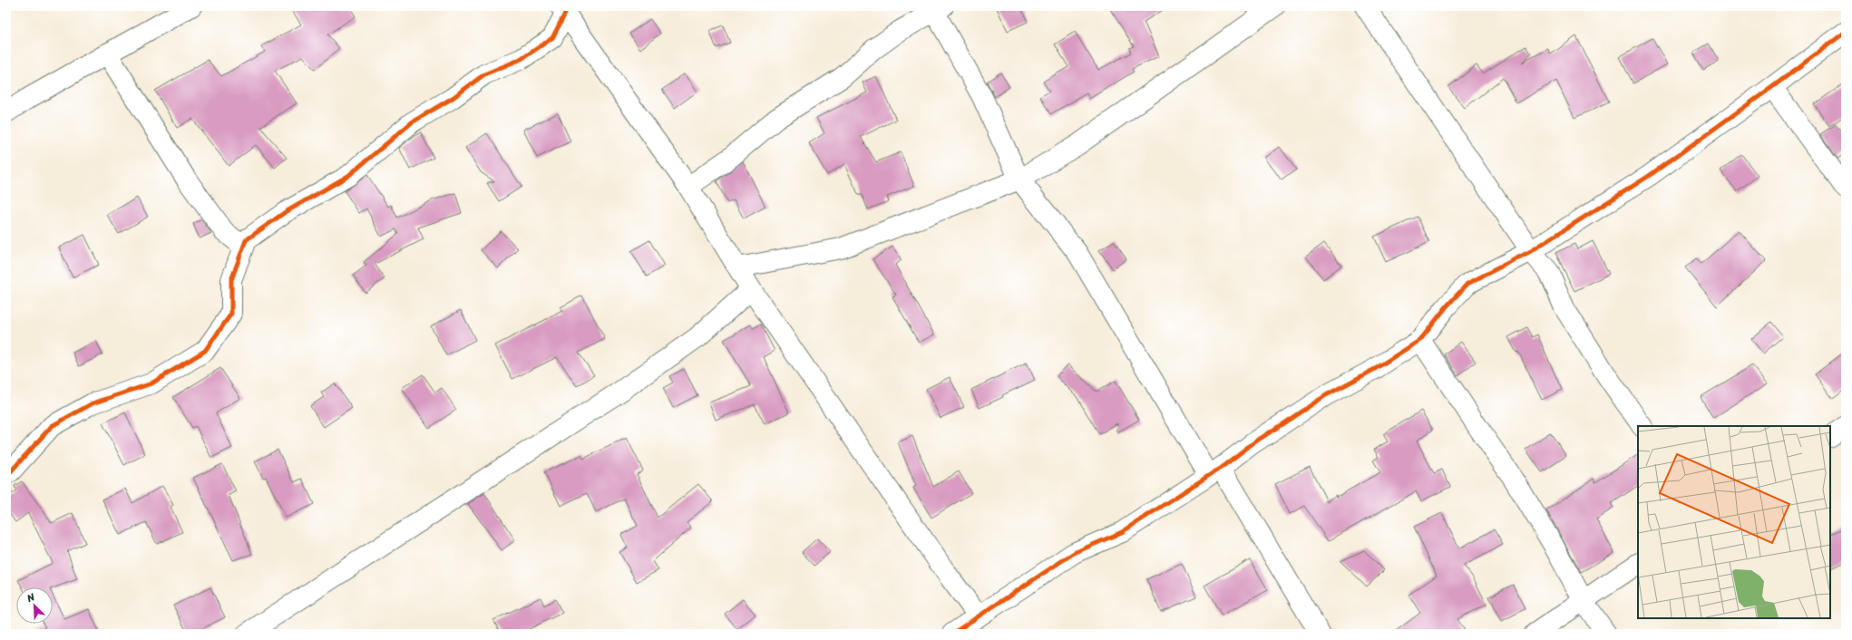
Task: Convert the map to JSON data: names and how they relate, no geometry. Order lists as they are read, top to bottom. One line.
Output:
{"north":"top left"}
